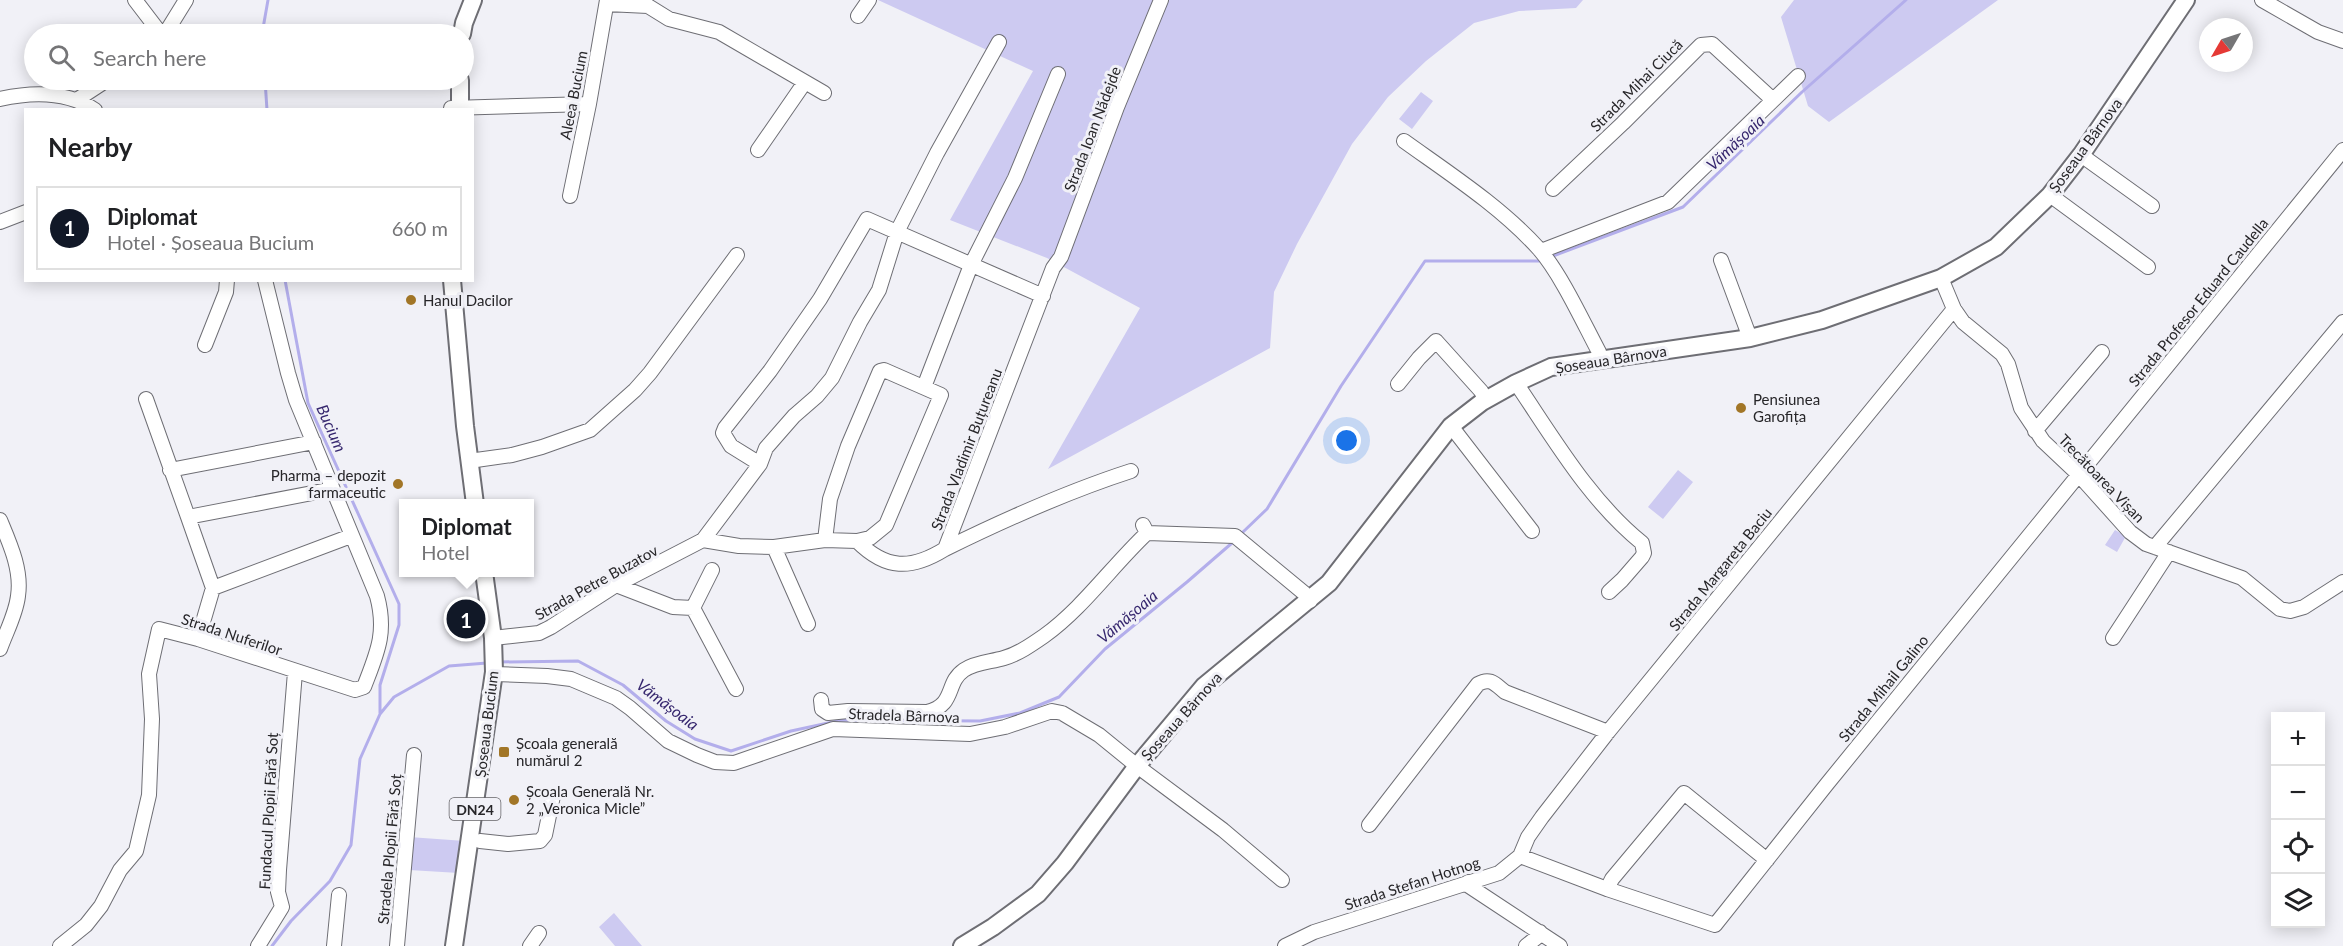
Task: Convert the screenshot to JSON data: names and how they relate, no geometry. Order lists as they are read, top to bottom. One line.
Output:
{"streets":{"main road":["Șoseaua Bârnova","Șoseaua Bucium","DN24"],"street":["Strada Mihai Ciucă","Aleea Bucium","Strada Ioan Nădejde","Strada Profesor Eduard Caudella","Strada Vladimir Buțureanu","Trecătoarea Vișan","Strada Margareta Baciu","Strada Petre Buzatov","Strada Nuferilor","Strada Mihail Galino","Stradela Bârnova","Fundacul Plopii Fără Soț","Stradela Plopii Fără Soț","Strada Stefan Hotnog"]},"crossings":[["Strada Ioan Nădejde","Strada Vladimir Buțureanu"],["Șoseaua Bârnova","Trecătoarea Vișan"],["Șoseaua Bârnova","Stradela Bârnova"],["Strada Profesor Eduard Caudella","Trecătoarea Vișan"],["Strada Profesor Eduard Caudella","Strada Mihail Galino"],["Trecătoarea Vișan","Strada Margareta Baciu"],["Trecătoarea Vișan","Strada Mihail Galino"],["Strada Margareta Baciu","Strada Stefan Hotnog"],["Strada Petre Buzatov","Șoseaua Bucium"],["Strada Nuferilor","Fundacul Plopii Fără Soț"],["Stradela Bârnova","Șoseaua Bucium"]],"water":["Vămășoaia","Bucium"],"places":{"other":["Hanul Dacilor","Pensiunea Garofița","Pharma – depozit farmaceutic","Școala Generală Nr. 2 „Veronica Micle”"],"transit":["Școala generală numărul 2"]},"north":"bottom left","page":{"search":"Search here","heading":"Nearby","list":[{"mark":"1","name":"Diplomat","note":"Hotel · Șoseaua Bucium","value":"660 m"}],"popup":["Diplomat","Hotel"],"pins":"1","map_buttons":["+","−"]}}
